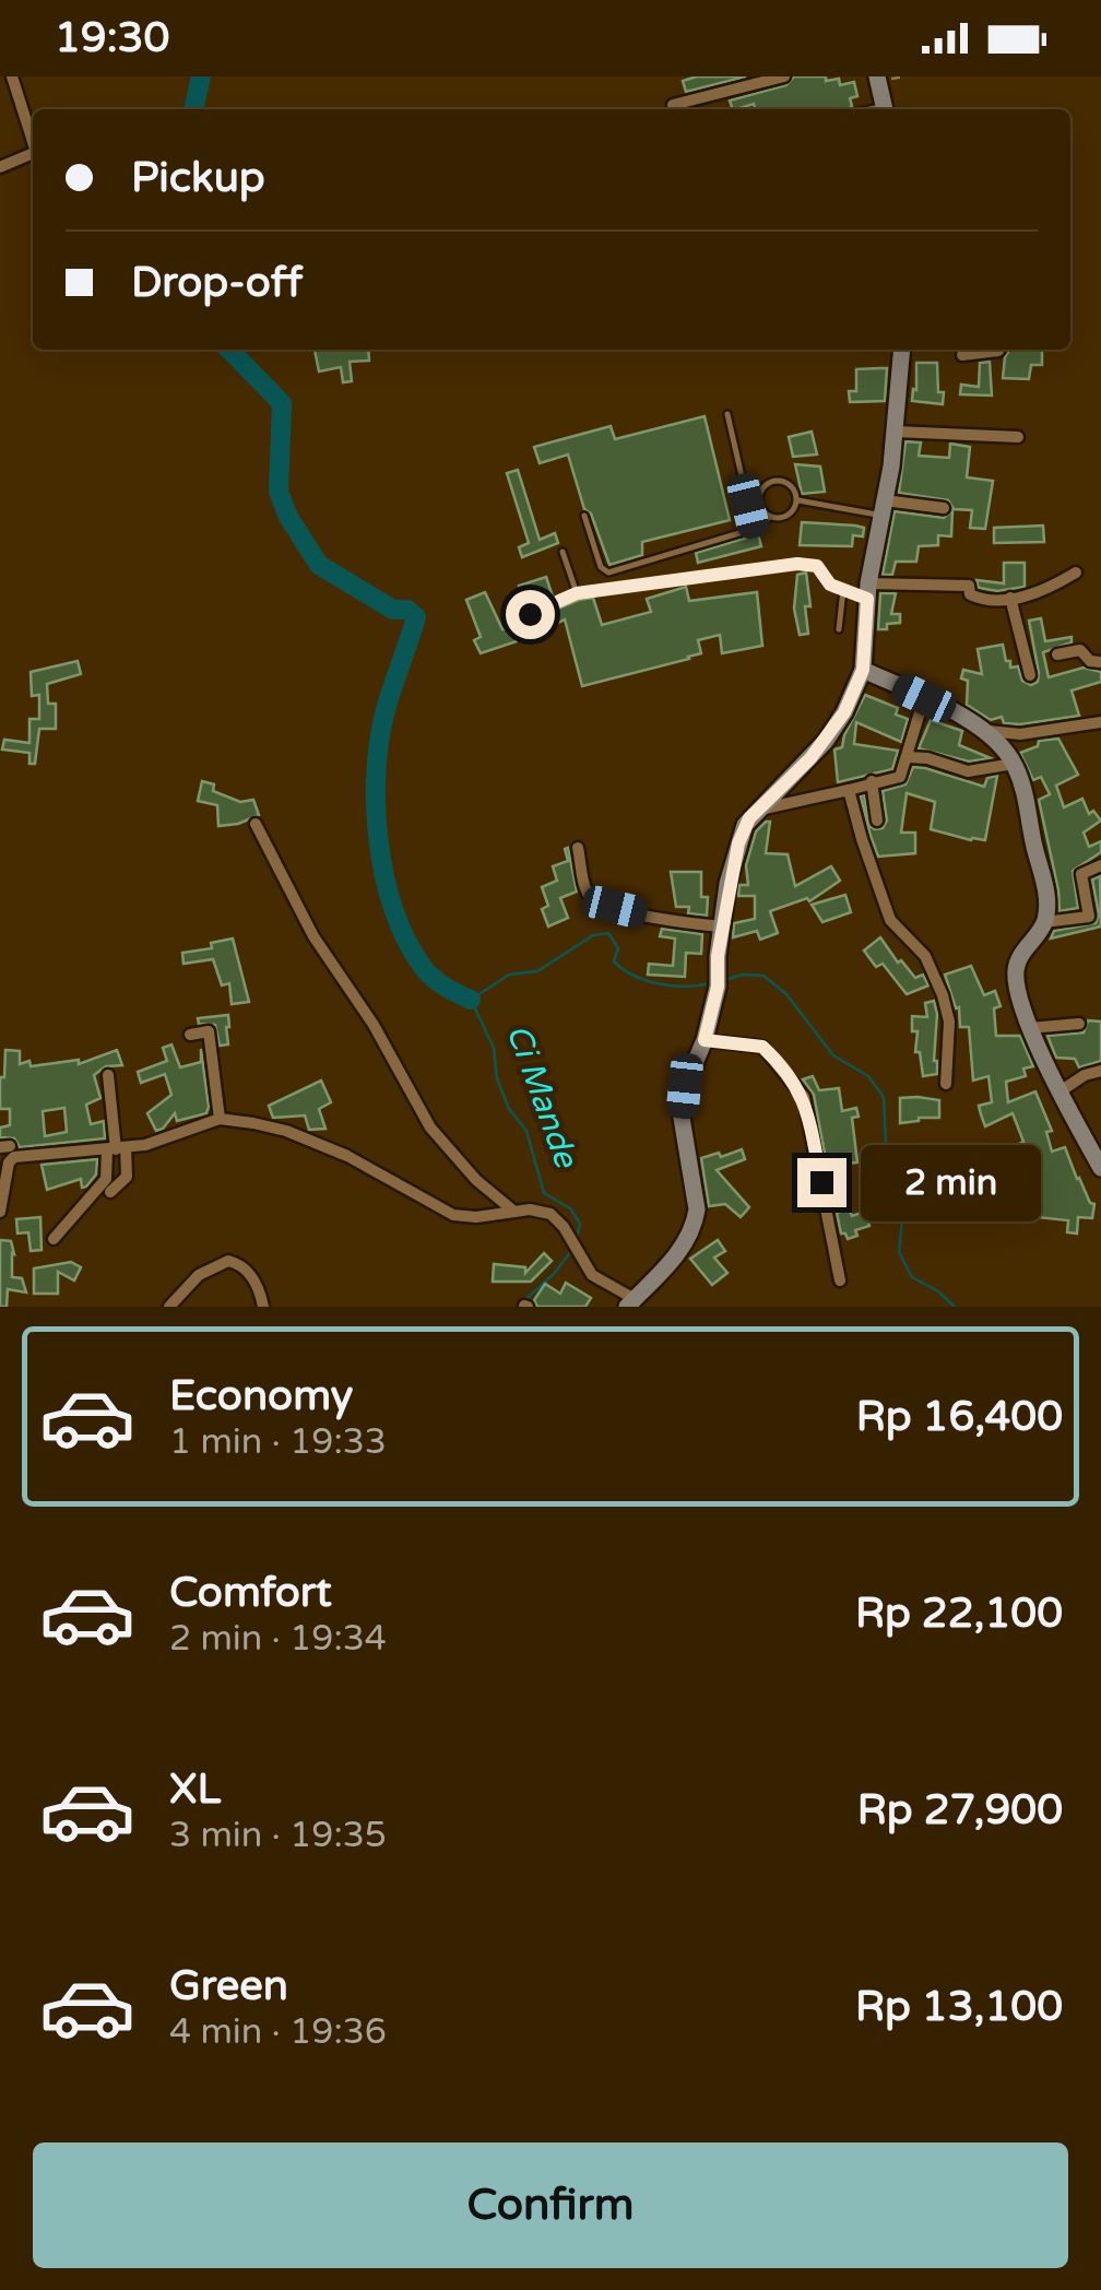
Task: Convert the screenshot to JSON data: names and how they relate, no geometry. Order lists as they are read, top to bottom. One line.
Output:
{"water":["Ci Mande"],"page":{"status":"19:30","banner":["Pickup","Drop-off"],"bubble":"2 min","list":[{"name":"Economy","note":"1 min · 19:33","value":"Rp 16,400"},{"name":"Comfort","note":"2 min · 19:34","value":"Rp 22,100"},{"name":"XL","note":"3 min · 19:35","value":"Rp 27,900"},{"name":"Green","note":"4 min · 19:36","value":"Rp 13,100"}],"buttons":"Confirm"}}
